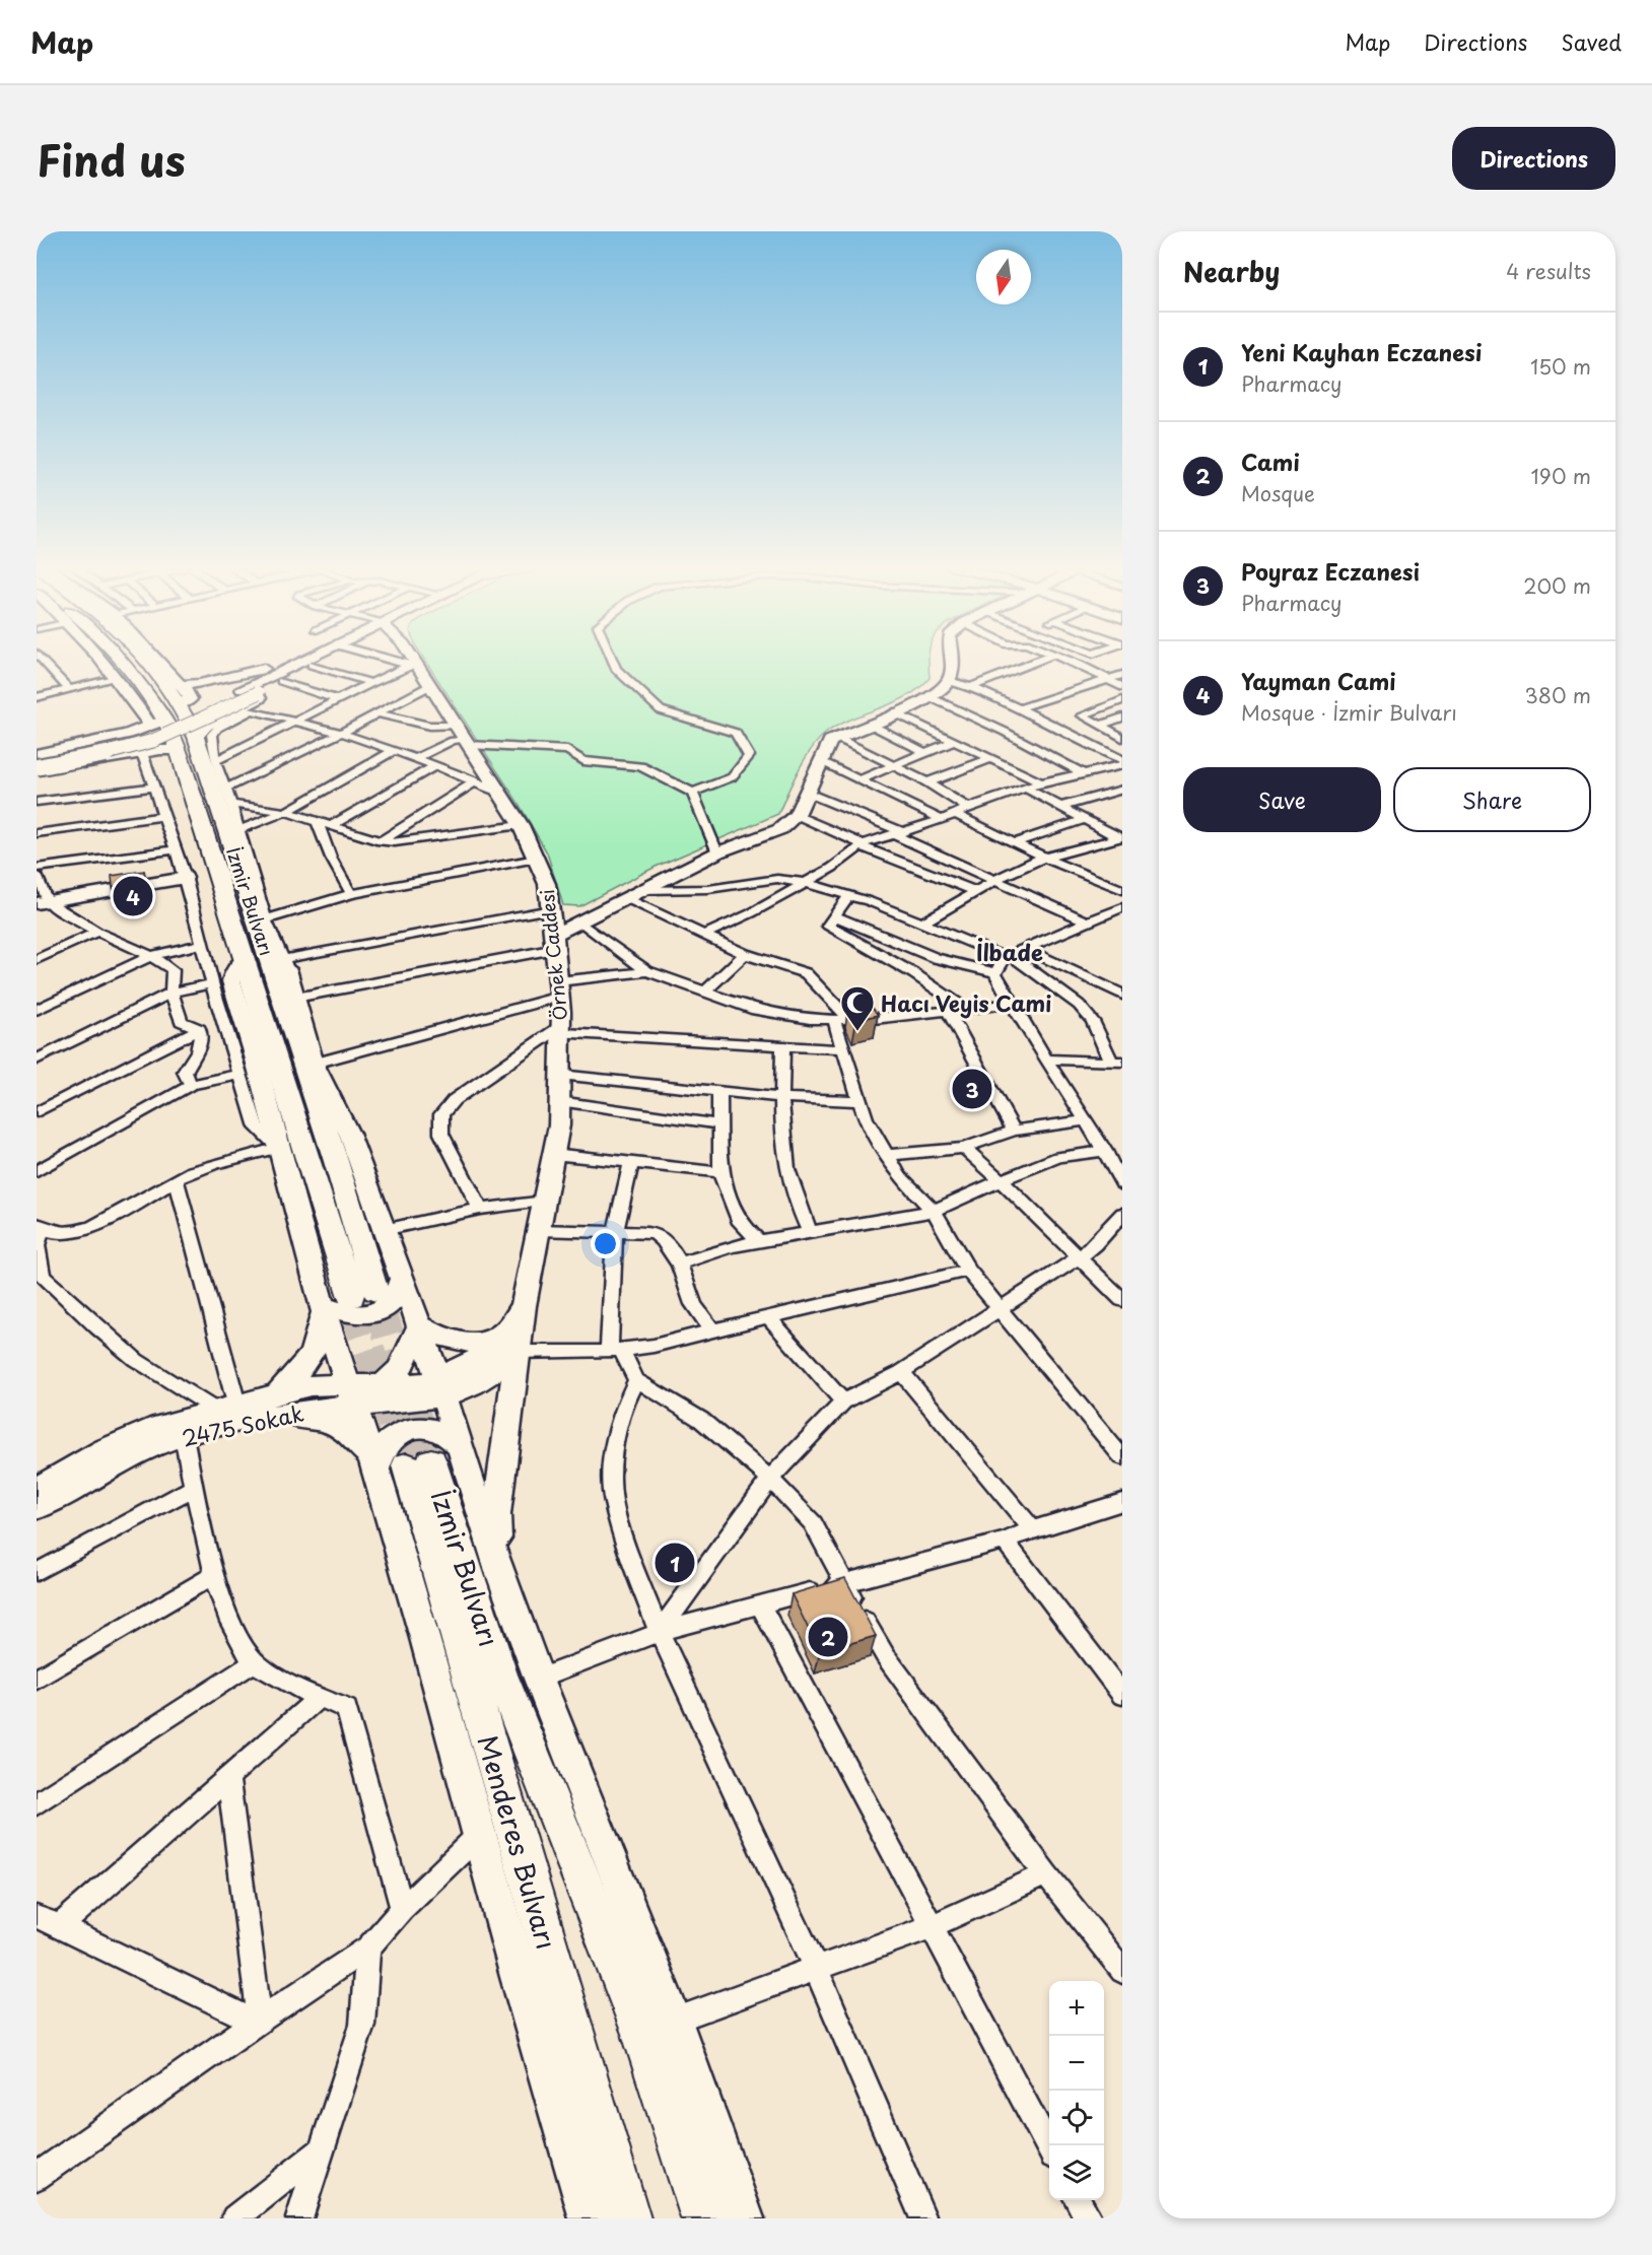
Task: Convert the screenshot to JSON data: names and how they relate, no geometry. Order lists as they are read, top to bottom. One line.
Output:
{"streets":{"main road":["İzmir Bulvarı","Örnek Caddesi","2475 Sokak","Menderes Bulvarı"]},"crossings":[["İzmir Bulvarı","Menderes Bulvarı"]],"districts":["İlbade"],"places":{"mosque":["Hacı Veyis Cami"]},"north":"bottom","page":{"header":"Map","nav":["Map","Directions","Saved"],"title":"Find us","buttons":["Directions",["Save","Share"]],"heading":["Nearby","4 results"],"list":[{"mark":"1","name":"Yeni Kayhan Eczanesi","note":"Pharmacy","value":"150 m"},{"mark":"2","name":"Cami","note":"Mosque","value":"190 m"},{"mark":"3","name":"Poyraz Eczanesi","note":"Pharmacy","value":"200 m"},{"mark":"4","name":"Yayman Cami","note":"Mosque · İzmir Bulvarı","value":"380 m"}],"pins":["4","3","1","2"],"map_buttons":["+","−"]}}
